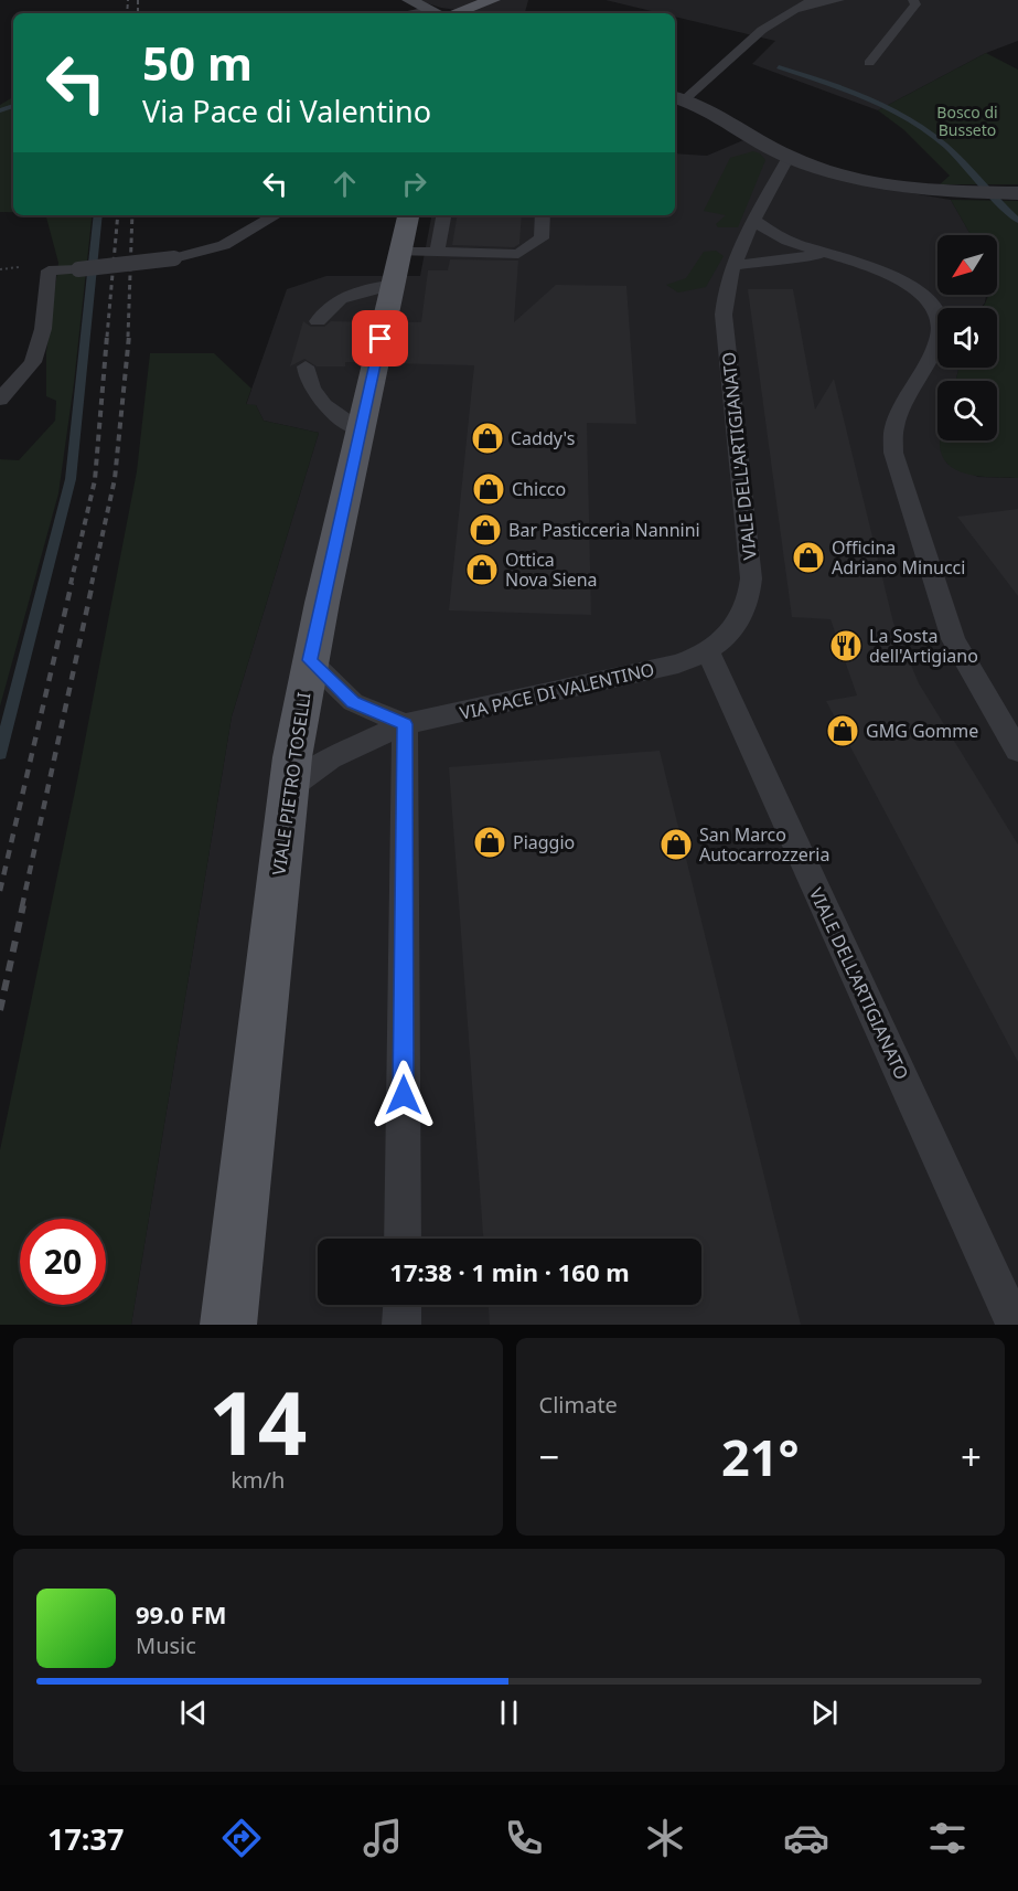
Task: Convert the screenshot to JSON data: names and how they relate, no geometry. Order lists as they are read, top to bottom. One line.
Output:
{"streets":{"main road":["VIALE PIETRO TOSELLI"],"lane":["VIALE DELL'ARTIGIANATO","VIA PACE DI VALENTINO"]},"crossings":[["VIALE DELL'ARTIGIANATO","VIA PACE DI VALENTINO"],["VIA PACE DI VALENTINO","VIALE PIETRO TOSELLI"]],"parks":["Bosco di Busseto"],"places":{"shop":["Caddy's","Chicco","Bar Pasticceria Nannini","Officina Adriano Minucci","Ottica Nova Siena","GMG Gomme","Piaggio","San Marco Autocarrozzeria"],"restaurant":["La Sosta dell'Artigiano"]},"north":"bottom left","page":{"turn":["50 m","Via Pace di Valentino"],"limit":"20","trip":"17:38 · 1 min · 160 m","tile":[["14","km/h"],"Climate"],"heat":["−","21°","+"],"song":["99.0 FM","Music"],"tabs":"17:37"}}
